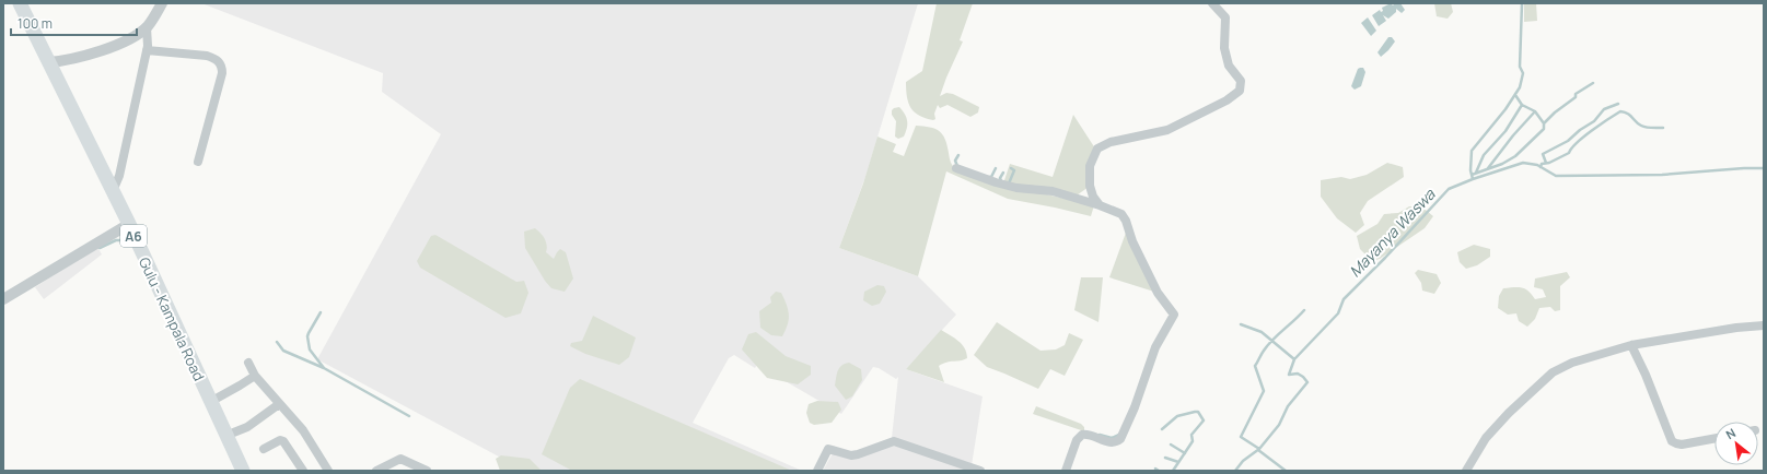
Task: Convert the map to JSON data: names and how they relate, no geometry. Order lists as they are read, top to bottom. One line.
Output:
{"streets":{"main road":["A6","Gulu - Kampala Road"]},"water":["Mayanya Waswa"],"scale_bar":"100 m","north":"top left"}
